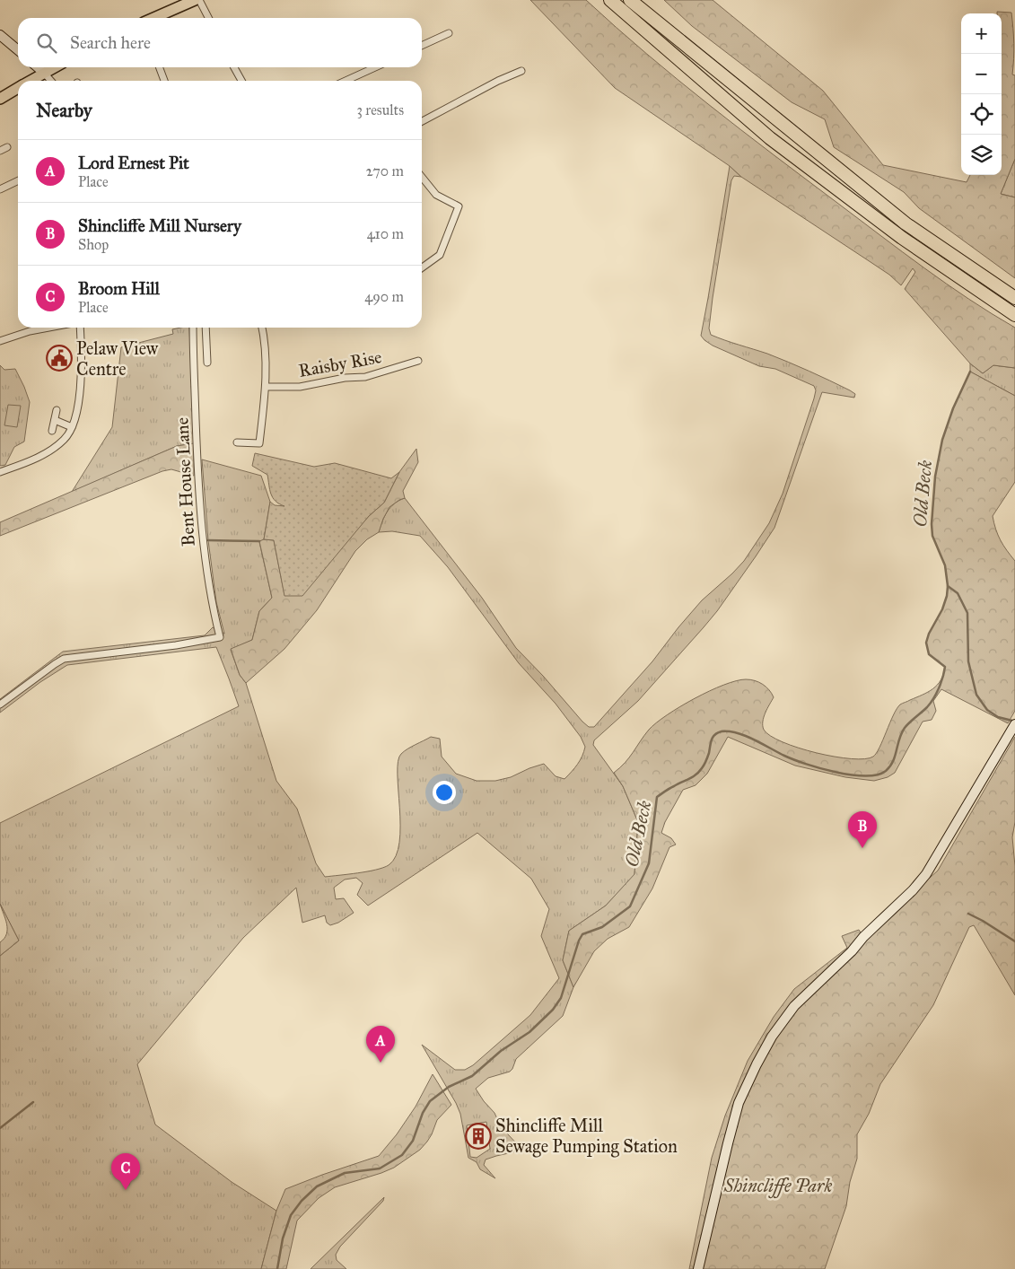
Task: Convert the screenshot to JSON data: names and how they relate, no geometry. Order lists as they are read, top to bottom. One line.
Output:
{"streets":{"street":["Raisby Rise","Bent House Lane"]},"water":["Old Beck"],"parks":["Shincliffe Park"],"places":{"public building":["Pelaw View Centre"],"building":["Shincliffe Mill Sewage Pumping Station"]},"page":{"map_buttons":["+","−"],"search":"Search here","heading":["Nearby","3 results"],"list":[{"mark":"A","name":"Lord Ernest Pit","note":"Place","value":"270 m"},{"mark":"B","name":"Shincliffe Mill Nursery","note":"Shop","value":"410 m"},{"mark":"C","name":"Broom Hill","note":"Place","value":"490 m"}],"pins":["B","A","C"]}}
